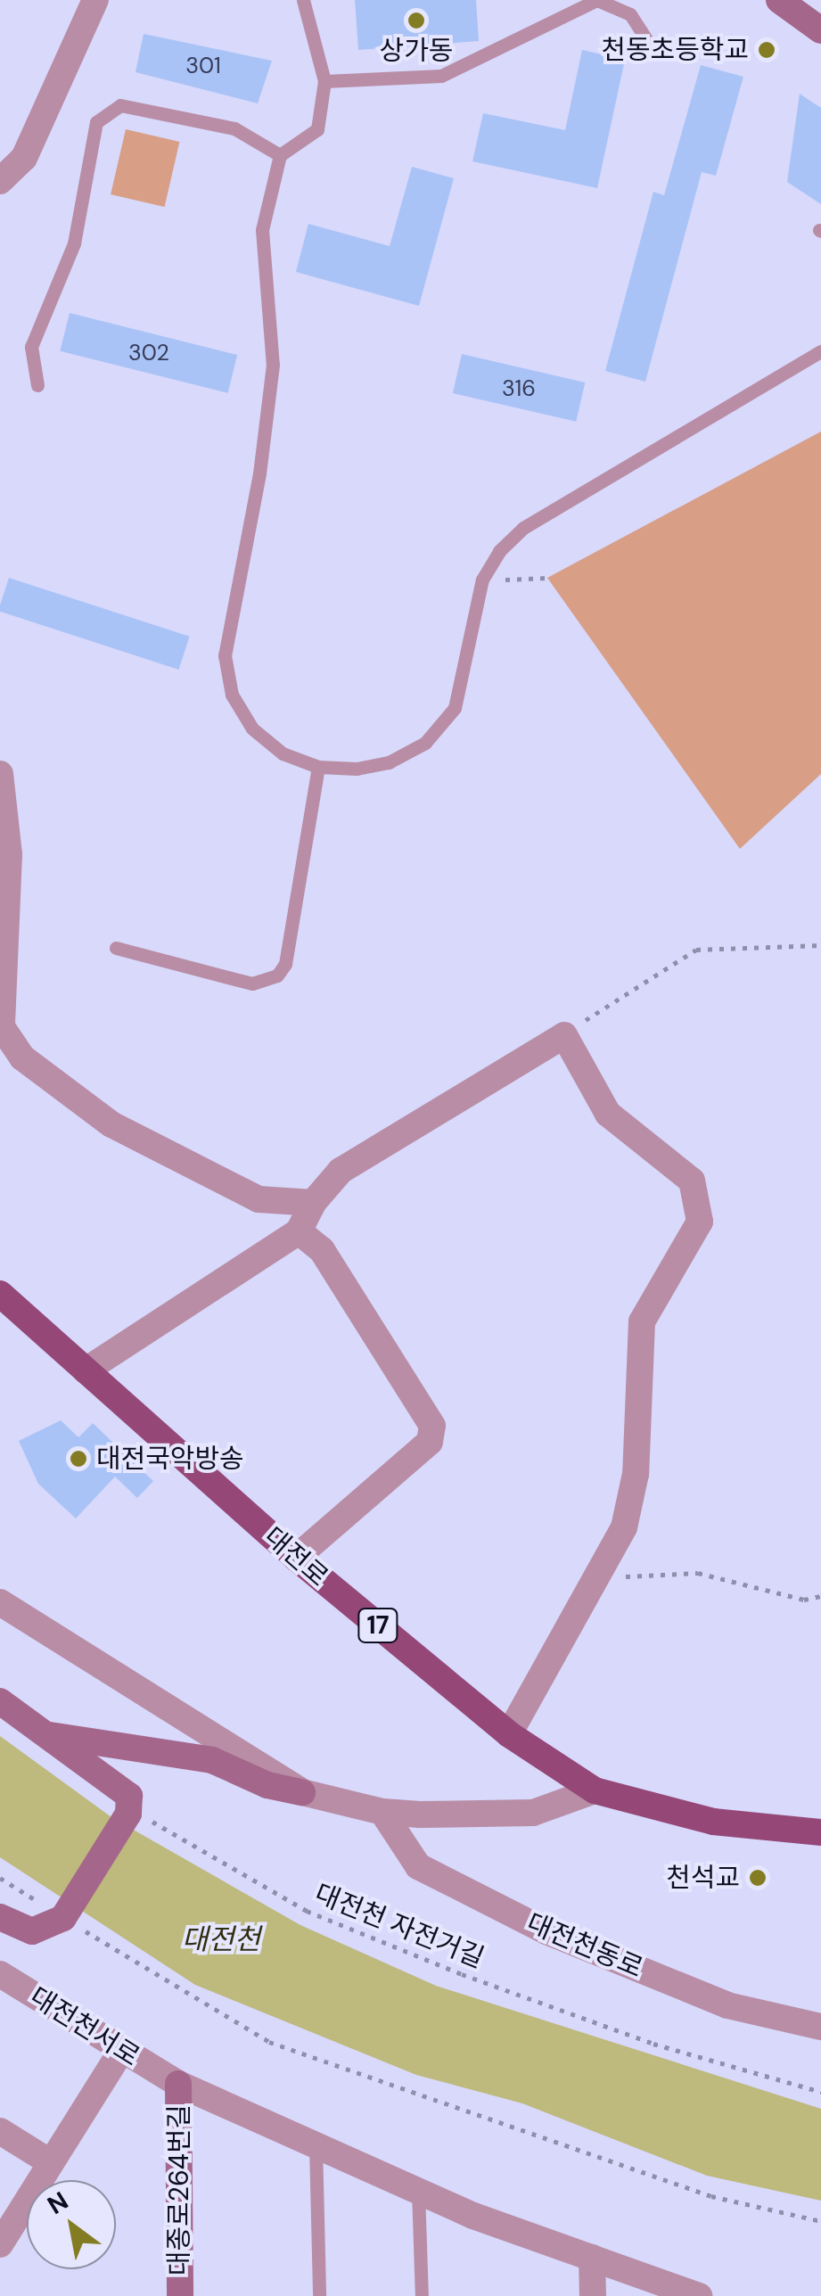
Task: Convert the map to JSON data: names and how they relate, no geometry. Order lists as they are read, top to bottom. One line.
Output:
{"streets":{"main road":["대전로","17","대종로264번길"],"street":["대전천동로","대전천서로"],"path":["대전천 자전거길"]},"crossings":[["대전천서로","대종로264번길"]],"water":["대전천"],"places":["상가동","천동초등학교","대전국악방송","천석교"],"house_numbers":["301","302","316"],"north":"top left"}
